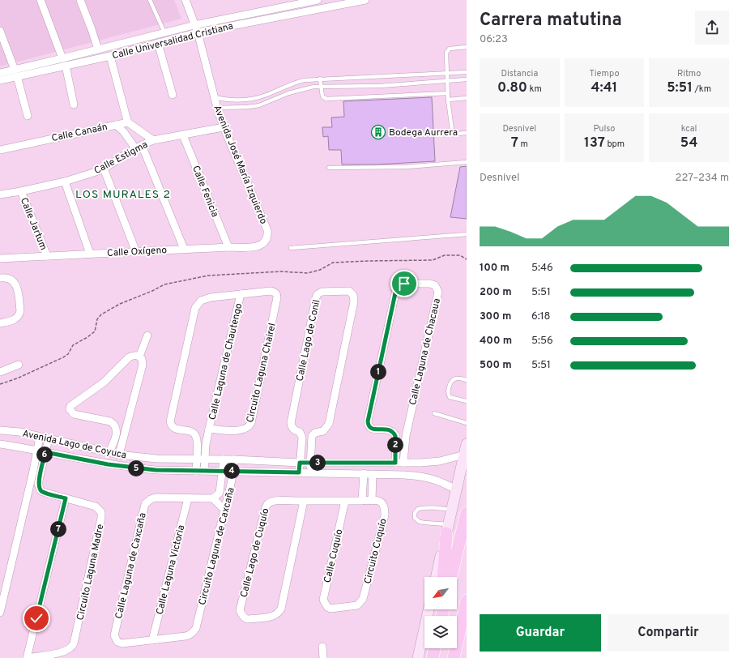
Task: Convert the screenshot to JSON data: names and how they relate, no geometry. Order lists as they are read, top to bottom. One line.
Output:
{"streets":{"street":["Calle Universalidad Cristiana","Calle Canaán","Calle Estigma","Avenida José María Izquierdo","Calle Fenicia","Calle Jartum","Calle Oxígeno","Calle Lago de Conil","Calle Laguna de Chacaua","Calle Laguna de Chautengo","Circuito Laguna Chairel","Avenida Lago de Coyuca","Circuito Laguna de Caxcaña","Circuito Cuquío","Calle Lago de Cuquío","Calle Cuquío","Calle Laguna de Caxcaña","Calle Laguna Victoria","Circuito Laguna Madre"]},"crossings":[["Calle Universalidad Cristiana","Avenida José María Izquierdo"],["Calle Estigma","Avenida José María Izquierdo"],["Calle Estigma","Calle Fenicia"],["Calle Estigma","Calle Jartum"],["Avenida José María Izquierdo","Calle Oxígeno"],["Calle Fenicia","Calle Oxígeno"],["Calle Jartum","Calle Oxígeno"],["Calle Lago de Conil","Avenida Lago de Coyuca"],["Calle Laguna de Chacaua","Avenida Lago de Coyuca"],["Calle Laguna de Chautengo","Circuito Laguna Chairel"],["Avenida Lago de Coyuca","Circuito Laguna de Caxcaña"],["Avenida Lago de Coyuca","Circuito Cuquío"],["Avenida Lago de Coyuca","Circuito Laguna Madre"],["Circuito Laguna de Caxcaña","Calle Laguna de Caxcaña"],["Circuito Laguna de Caxcaña","Calle Laguna Victoria"],["Circuito Cuquío","Calle Lago de Cuquío"],["Circuito Cuquío","Calle Cuquío"],["Calle Lago de Cuquío","Calle Cuquío"],["Calle Laguna de Caxcaña","Calle Laguna Victoria"]],"districts":["LOS MURALES 2"],"places":{"building":["Bodega Aurrera"]},"north":"bottom left","page":{"heading":["Carrera matutina","06:23"],"stats":[["Distancia","0.80 km"],["Tiempo","4:41"],["Ritmo","5:51 /km"],["Desnivel","7 m"],["Pulso","137 bpm"],["kcal","54"]],"chart":["Desnivel","227–234 m"],"list":[{"name":"100 m","note":"5:46"},{"name":"200 m","note":"5:51"},{"name":"300 m","note":"6:18"},{"name":"400 m","note":"5:56"},{"name":"500 m","note":"5:51"}],"pins":["1","2","6","3","5","4","7"],"buttons":["Guardar","Compartir"]}}
